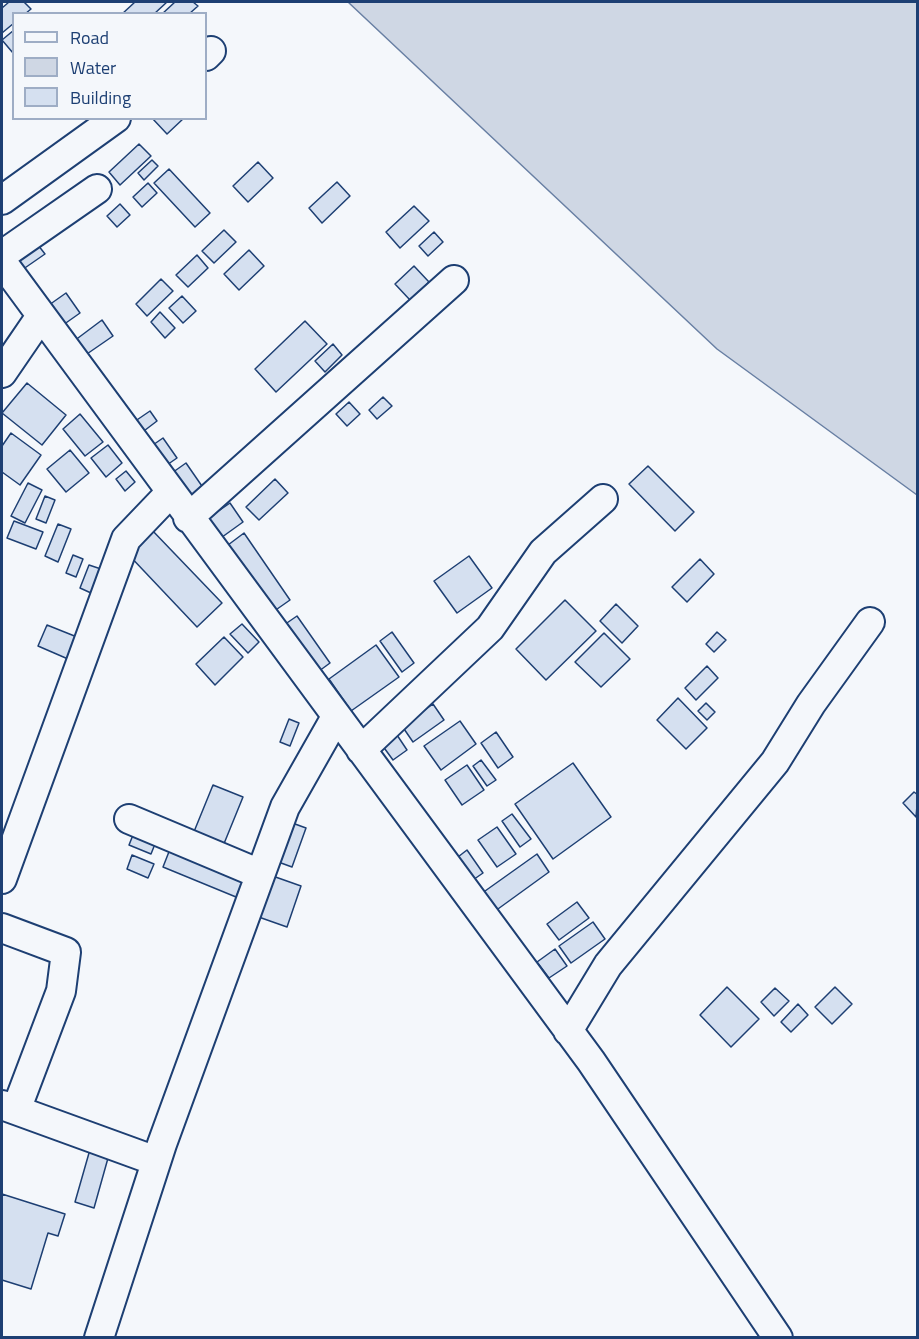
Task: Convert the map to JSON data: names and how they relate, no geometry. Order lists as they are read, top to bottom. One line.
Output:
{"legend":["Road","Water","Building"]}
